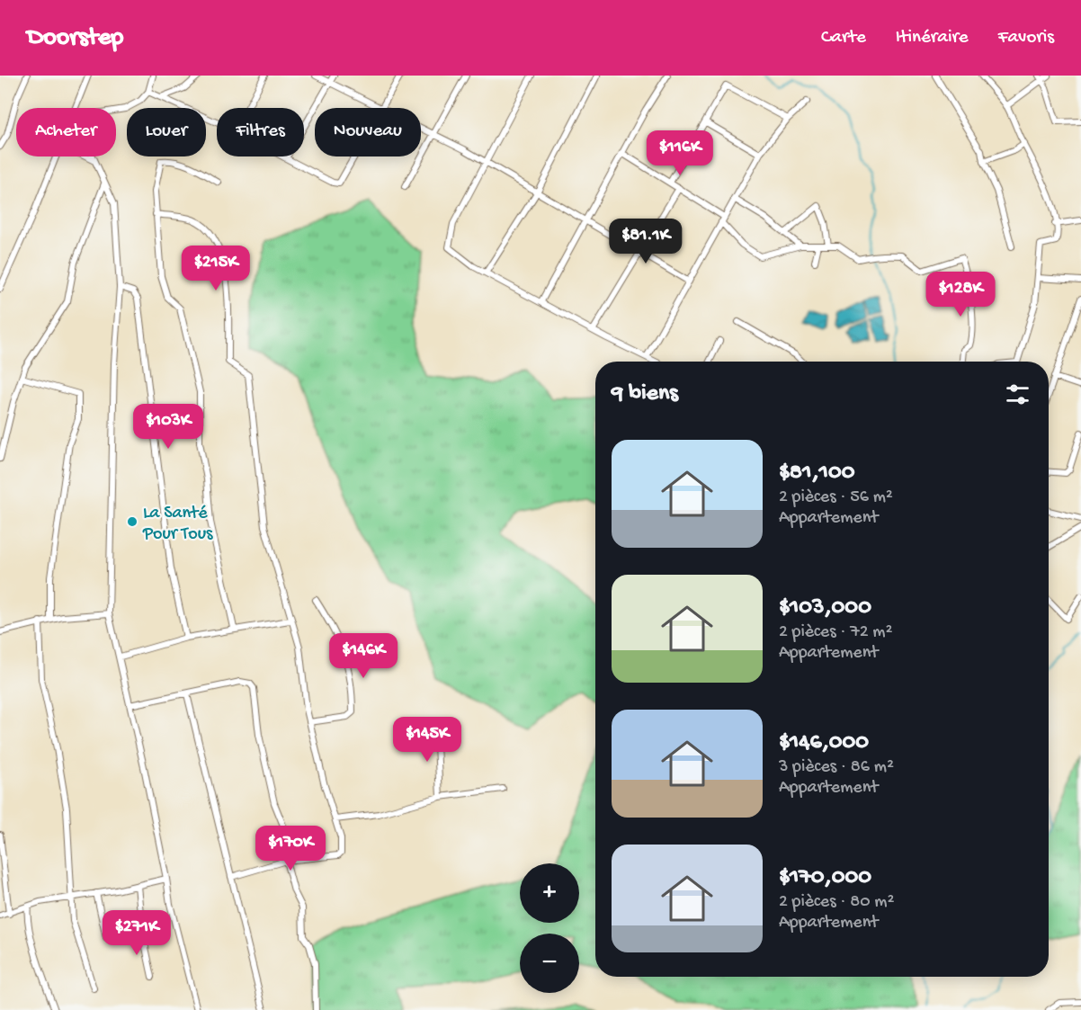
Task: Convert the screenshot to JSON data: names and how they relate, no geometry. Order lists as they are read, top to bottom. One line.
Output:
{"places":["La Santé Pour Tous"],"page":{"header":"Doorstep","nav":["Carte","Itinéraire","Favoris"],"chip":["Acheter","Louer","Filtres","Nouveau"],"price":["$116K","$81.1K","$215K","$128K","$103K","$146K","$145K","$170K","$271K"],"heading":"9 biens","list":[{"name":"$81,100","note":"2 pièces · 56 m² · Appartement"},{"name":"$103,000","note":"2 pièces · 72 m² · Appartement"},{"name":"$146,000","note":"3 pièces · 86 m² · Appartement"},{"name":"$170,000","note":"2 pièces · 80 m² · Appartement"}],"map_buttons":["+","−"]}}
